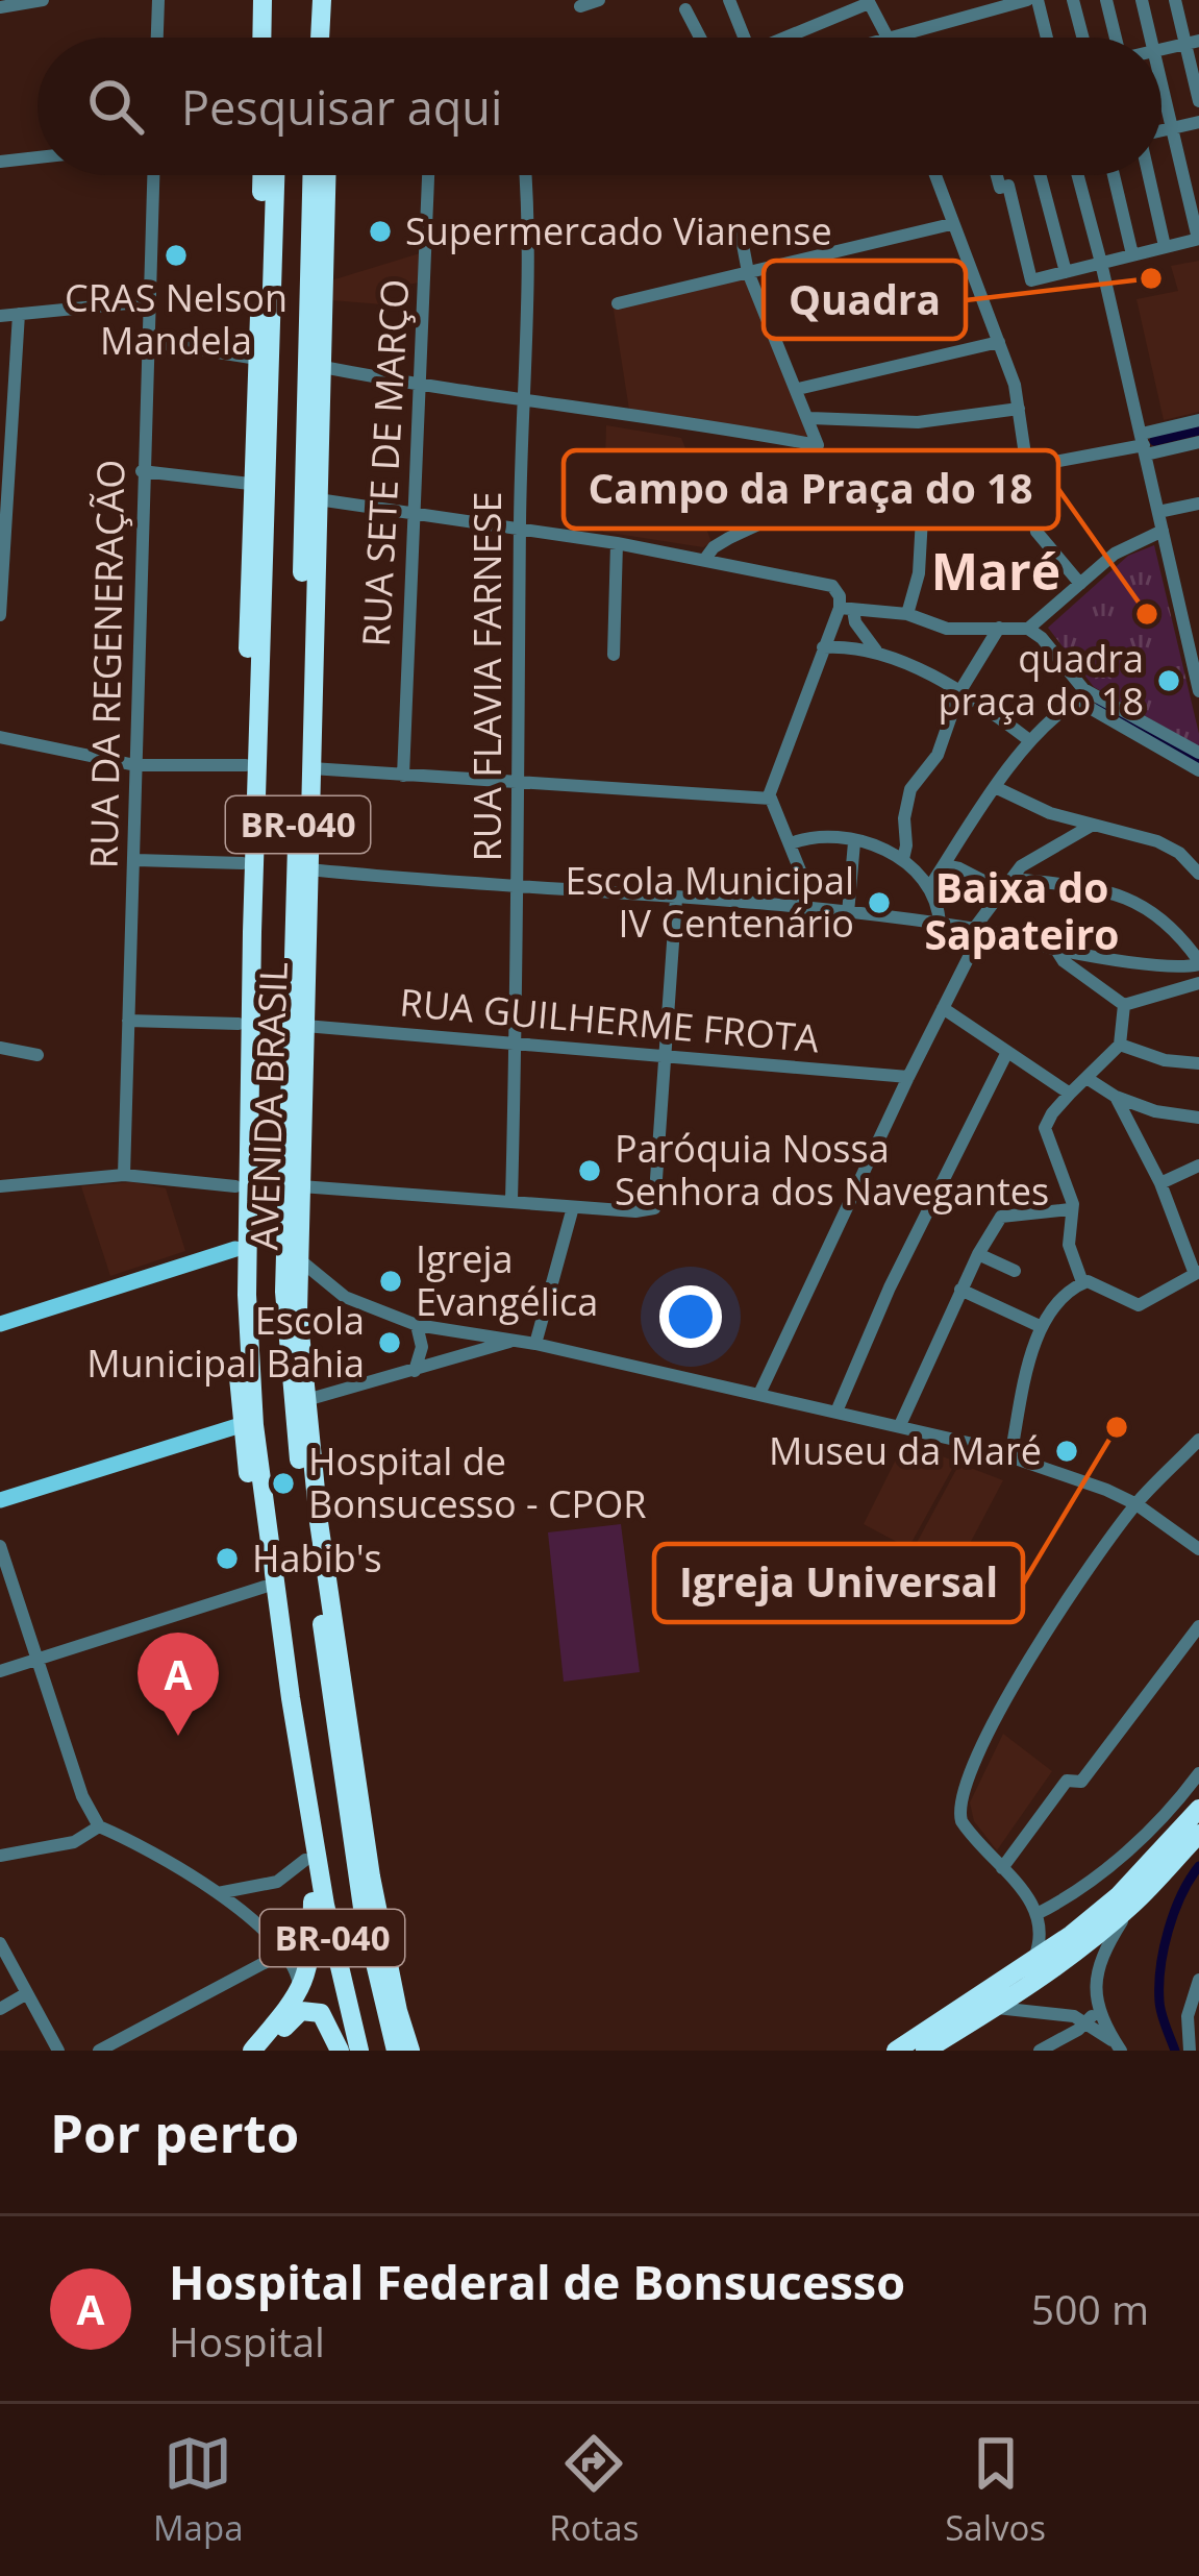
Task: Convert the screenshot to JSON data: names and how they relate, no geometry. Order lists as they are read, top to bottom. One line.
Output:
{"streets":{"highway":["BR-040","AVENIDA BRASIL"],"street":["RUA SETE DE MARÇO","RUA DA REGENERAÇÃO","RUA FLAVIA FARNESE","RUA GUILHERME FROTA"]},"crossings":[["RUA FLAVIA FARNESE","RUA GUILHERME FROTA"],["RUA GUILHERME FROTA","AVENIDA BRASIL"]],"districts":["Maré","Baixa do Sapateiro"],"places":["Supermercado Vianense","CRAS Nelson Mandela","Quadra","Campo da Praça do 18","quadra praça do 18","Escola Municipal IV Centenário","Paróquia Nossa Senhora dos Navegantes","Igreja Evangélica","Escola Municipal Bahia","Igreja Universal","Museu da Maré","Hospital de Bonsucesso - CPOR","Habib's"],"page":{"search":"Pesquisar aqui","pins":"A","heading":"Por perto","list":[{"mark":"A","name":"Hospital Federal de Bonsucesso","note":"Hospital","value":"500 m"}],"nav":["Mapa","Rotas","Salvos"]}}
